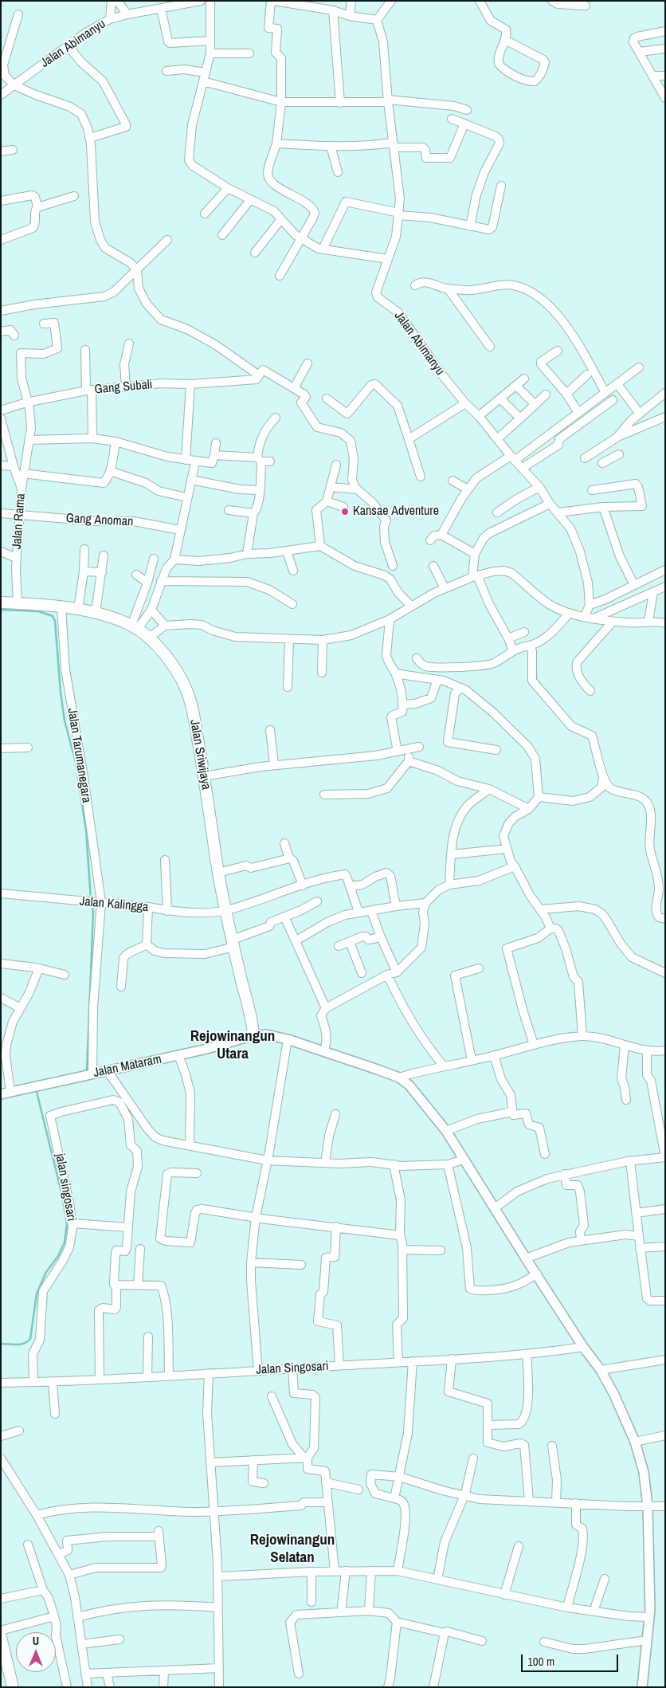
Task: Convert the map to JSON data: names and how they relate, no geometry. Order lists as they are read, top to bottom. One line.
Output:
{"streets":{"main road":["Jalan Sriwijaya"],"street":["Jalan Abimanyu","Gang Subali","Gang Anoman","Jalan Rama","Jalan Tarumanegara","Jalan Kalingga","Jalan Mataram","jalan singosari","Jalan Singosari"]},"crossings":[["Gang Anoman","Jalan Rama"],["Jalan Rama","Jalan Sriwijaya"],["Jalan Sriwijaya","Jalan Tarumanegara"],["Jalan Sriwijaya","Jalan Kalingga"],["Jalan Sriwijaya","Jalan Mataram"],["Jalan Tarumanegara","Jalan Kalingga"],["Jalan Tarumanegara","Jalan Mataram"],["jalan singosari","Jalan Singosari"]],"districts":["Rejowinangun Utara","Rejowinangun Selatan"],"places":["Kansae Adventure"],"scale_bar":"100 m","north":"top"}
